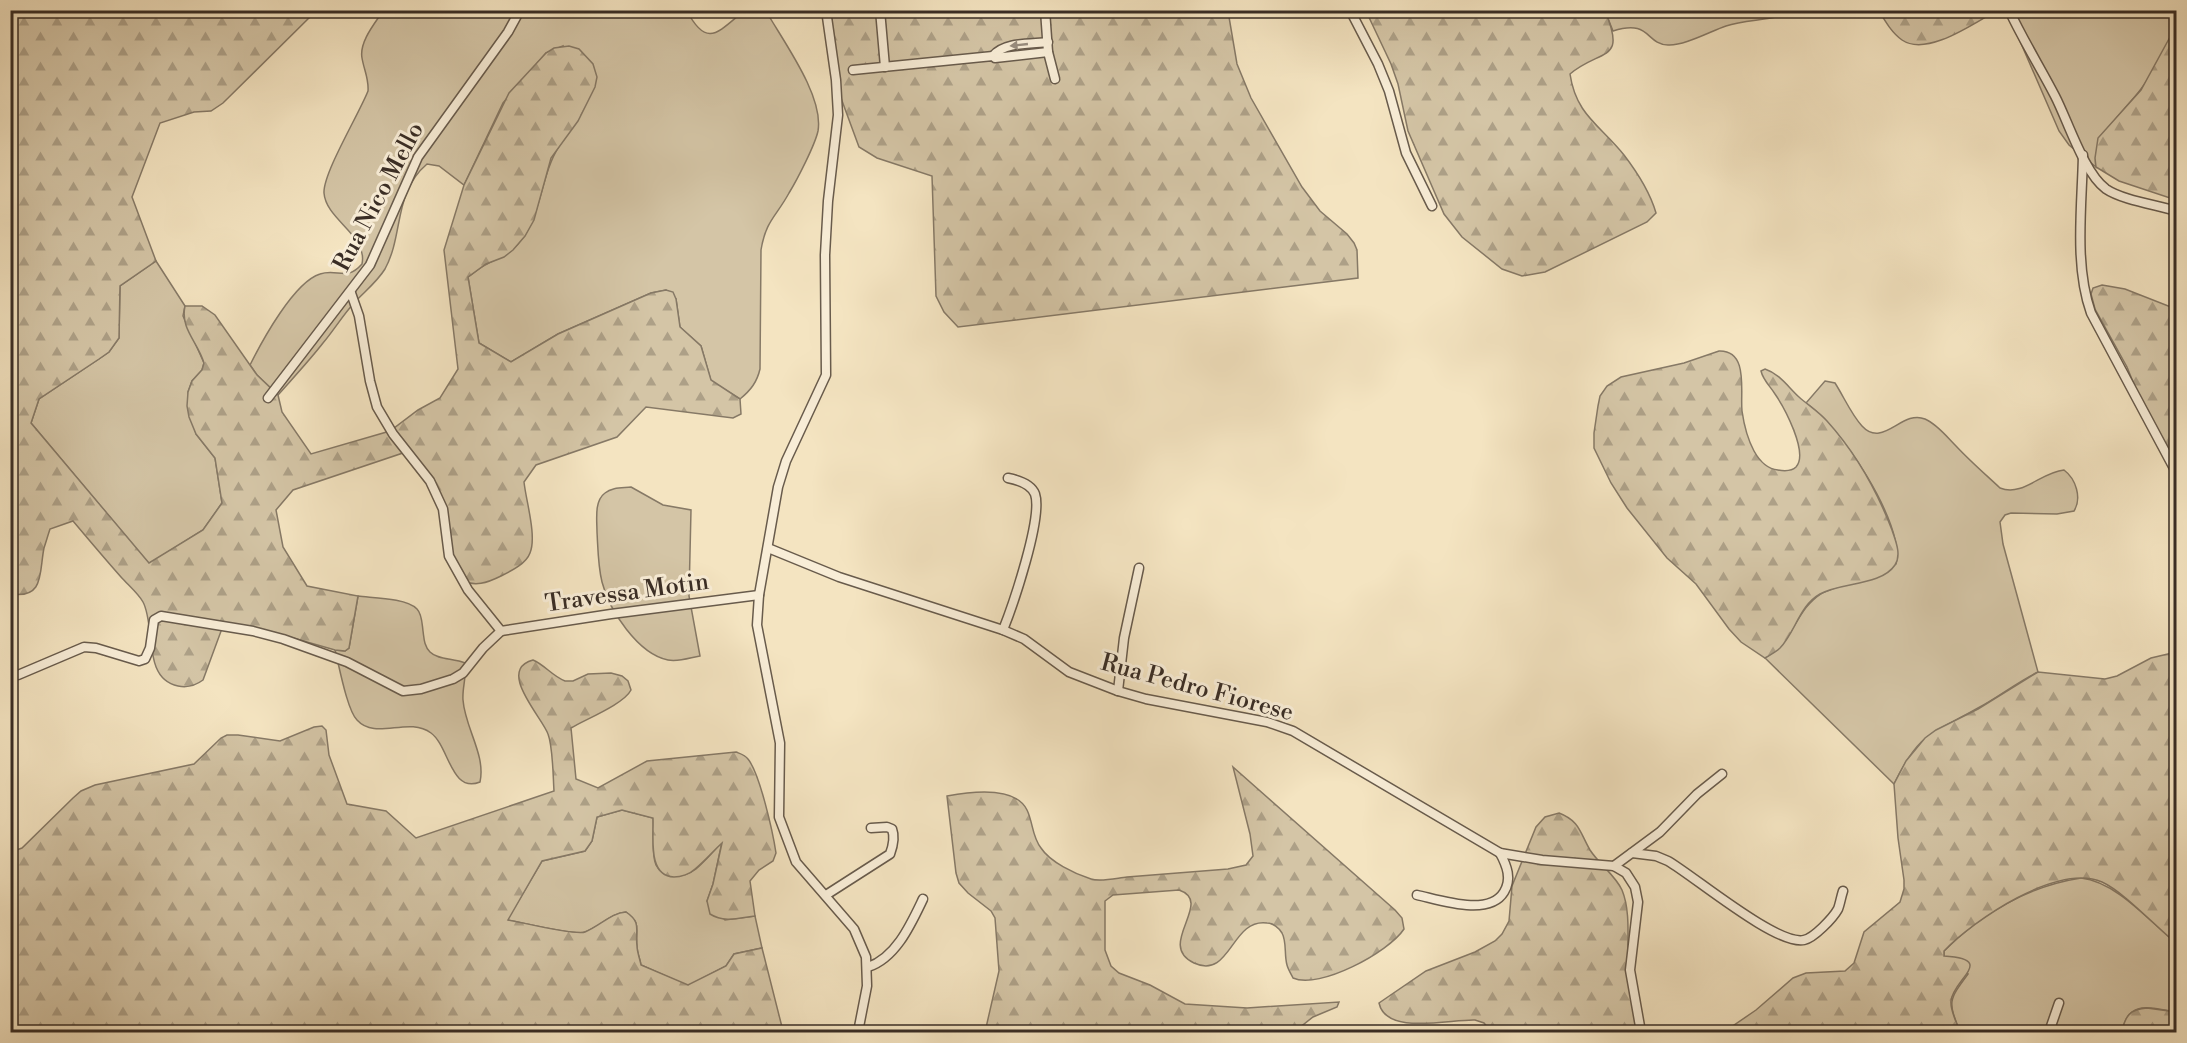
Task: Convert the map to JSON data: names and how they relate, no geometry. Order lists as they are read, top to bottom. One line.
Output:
{"streets":{"street":["Rua Nico Mello","Travessa Motin","Rua Pedro Fiorese"]}}
